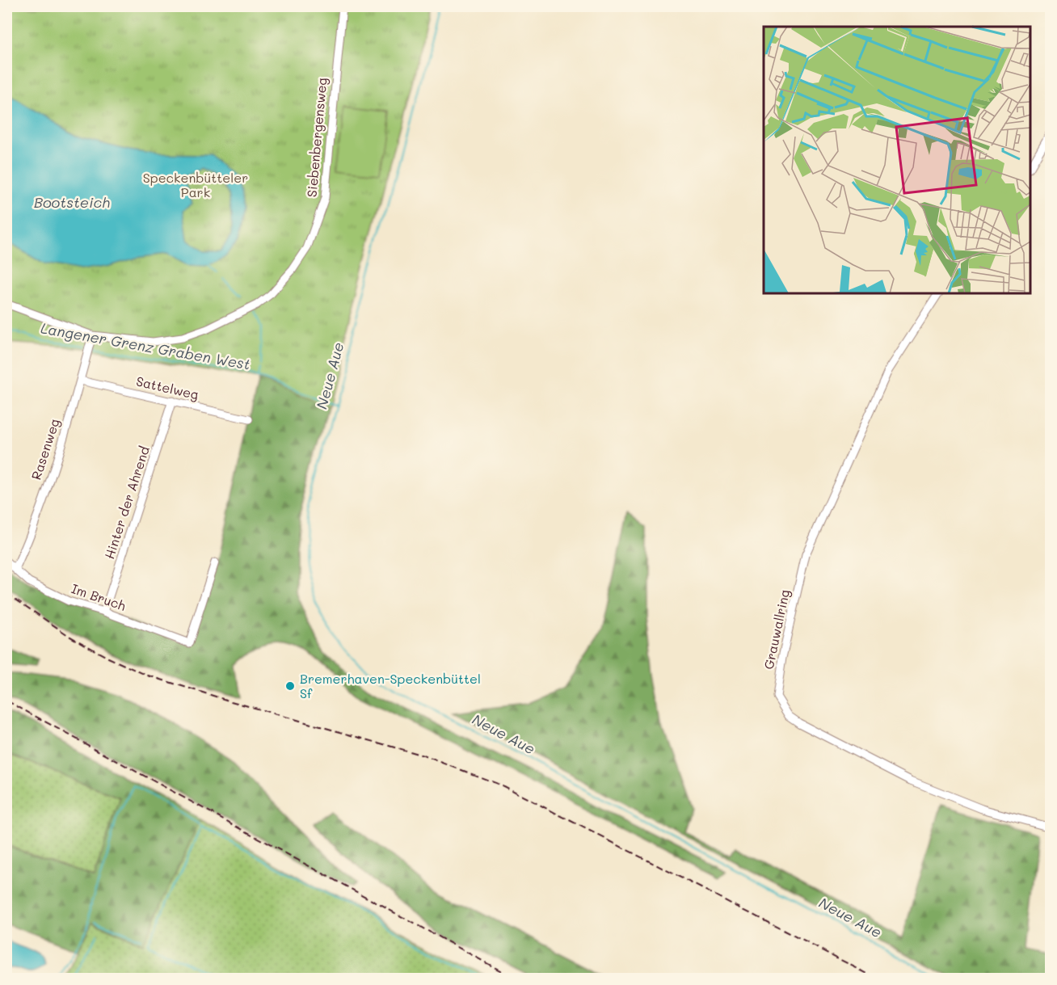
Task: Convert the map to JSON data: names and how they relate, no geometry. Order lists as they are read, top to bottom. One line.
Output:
{"streets":{"street":["Siebenbergensweg","Sattelweg","Rasenweg","Hinter der Ahrend","Im Bruch","Grauwallring"]},"crossings":[["Siebenbergensweg","Rasenweg"],["Sattelweg","Rasenweg"],["Sattelweg","Hinter der Ahrend"],["Rasenweg","Im Bruch"],["Hinter der Ahrend","Im Bruch"]],"water":["Bootsteich","Langener Grenz Graben West","Neue Aue"],"parks":["Speckenbütteler Park"],"places":["Bremerhaven-Speckenbüttel Sf"]}
